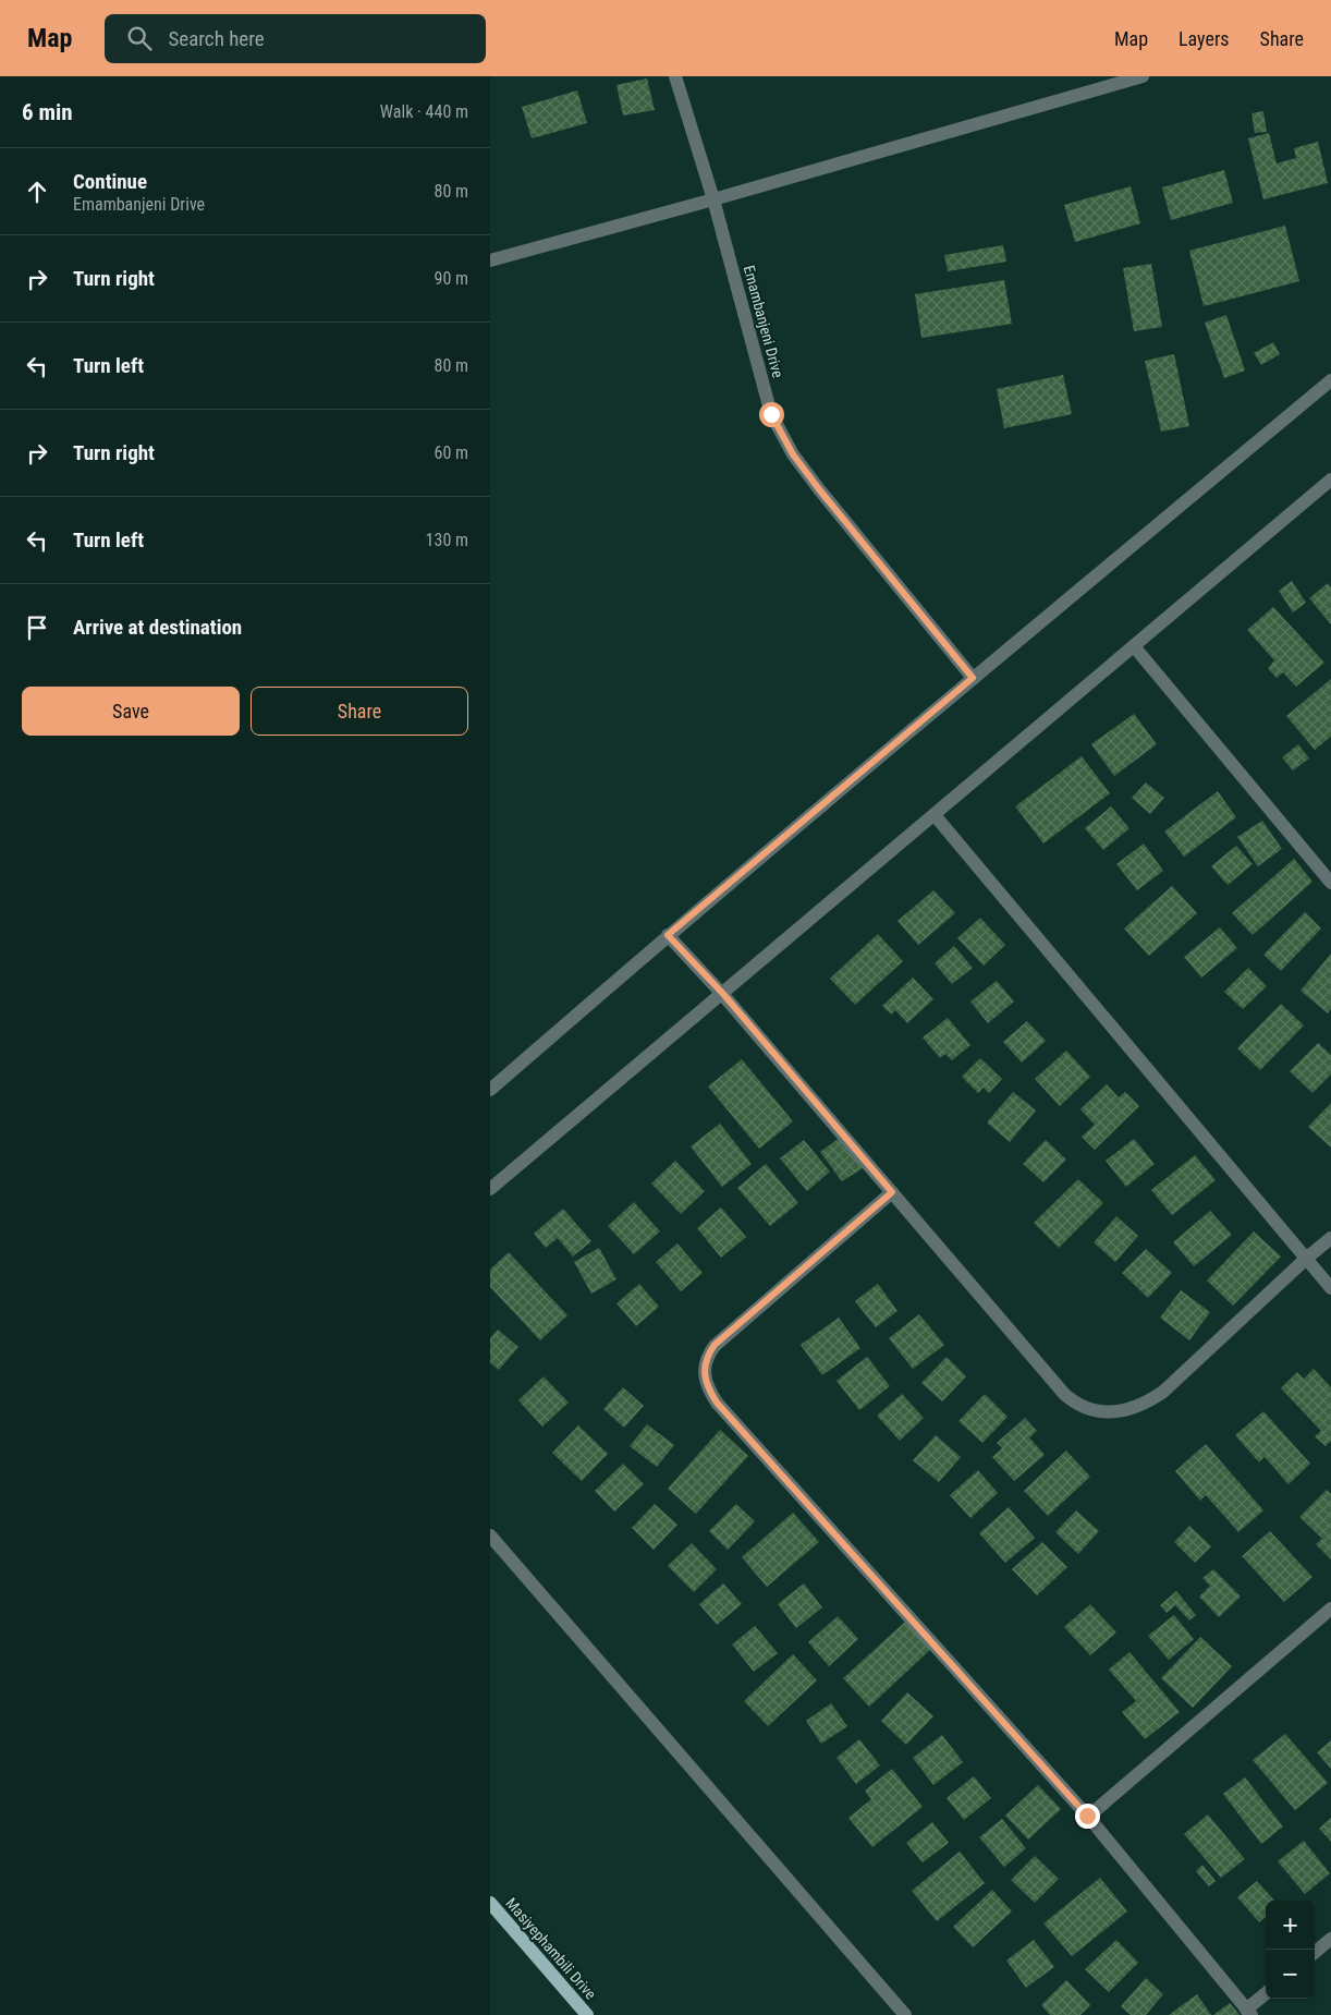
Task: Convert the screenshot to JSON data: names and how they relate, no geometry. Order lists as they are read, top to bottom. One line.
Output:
{"streets":{"main road":["Masiyephambili Drive"],"street":["Emambanjeni Drive"]},"page":{"header":"Map","search":"Search here","nav":["Map","Layers","Share"],"heading":["6 min","Walk · 440 m"],"list":[["Continue","Emambanjeni Drive","80 m"],["Turn right","90 m"],["Turn left","80 m"],["Turn right","60 m"],["Turn left","130 m"],"Arrive at destination"],"buttons":["Save","Share"],"map_buttons":["+","−"]}}
